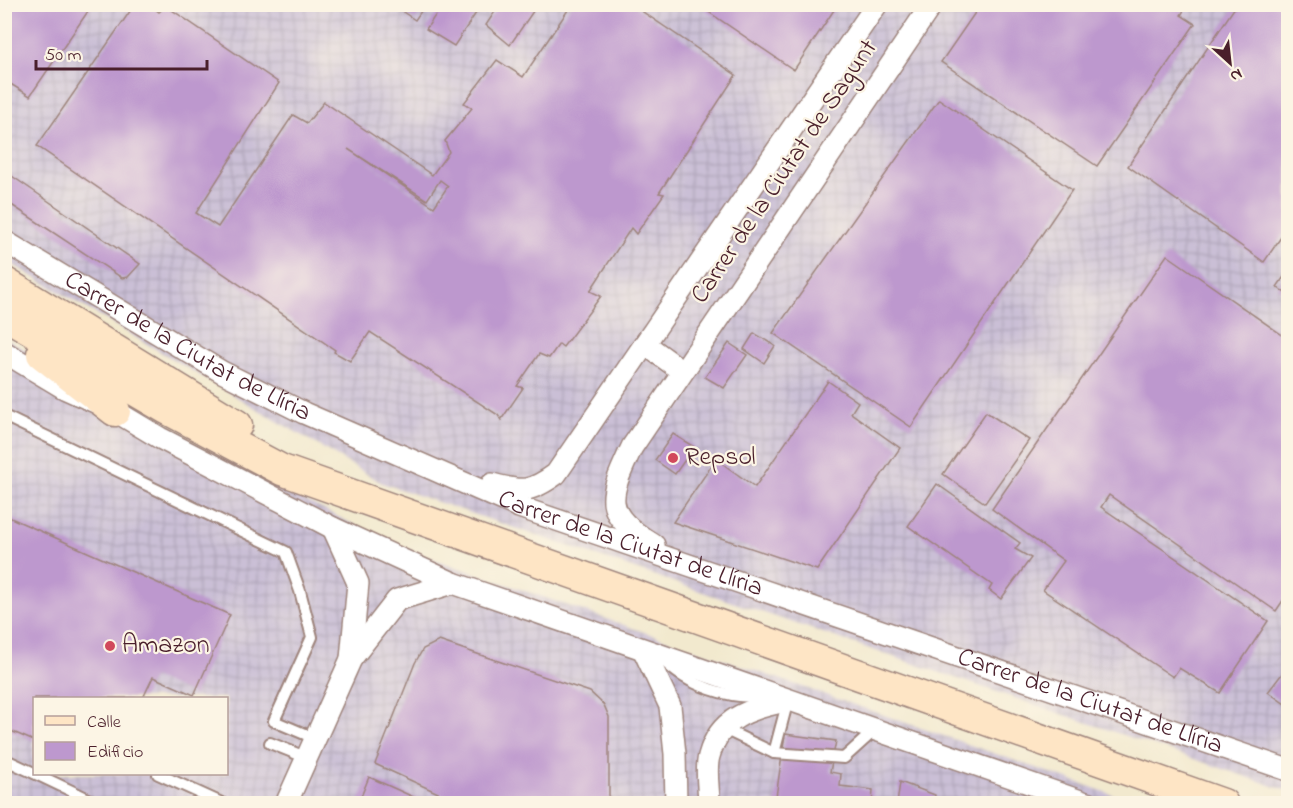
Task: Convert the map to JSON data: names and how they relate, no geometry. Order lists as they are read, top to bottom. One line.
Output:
{"streets":{"street":["Carrer de la Ciutat de Sagunt","Carrer de la Ciutat de Llíria"]},"crossings":[["Carrer de la Ciutat de Sagunt","Carrer de la Ciutat de Llíria"]],"places":["Repsol","Amazon"],"legend":["Calle","Edificio"],"scale_bar":"50 m","north":"bottom right"}
